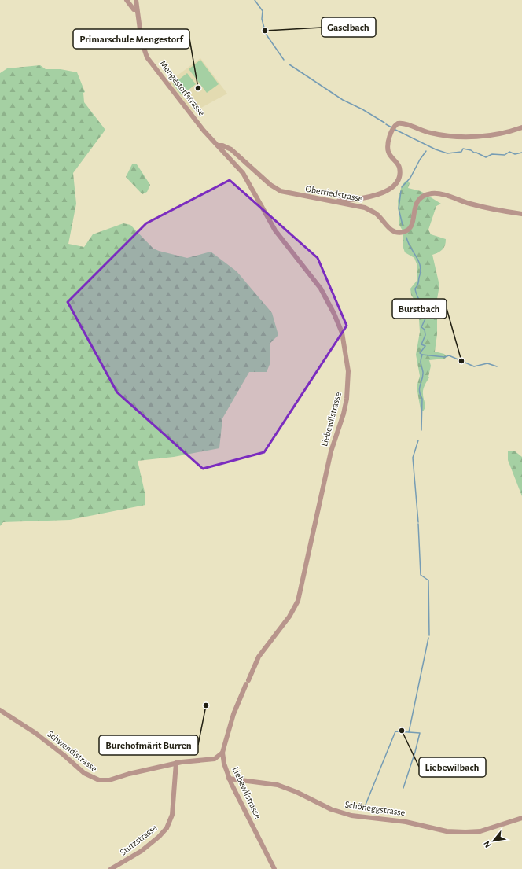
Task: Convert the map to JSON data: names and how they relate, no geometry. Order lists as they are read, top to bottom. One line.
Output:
{"streets":{"street":["Mengestorfstrasse","Oberriedstrasse","Liebewilstrasse","Schwendistrasse","Schöneggstrasse","Stutzstrasse"]},"crossings":[["Mengestorfstrasse","Oberriedstrasse"],["Mengestorfstrasse","Liebewilstrasse"],["Oberriedstrasse","Liebewilstrasse"],["Liebewilstrasse","Schwendistrasse"],["Liebewilstrasse","Schöneggstrasse"],["Schwendistrasse","Stutzstrasse"]],"places":["Gaselbach","Primarschule Mengestorf","Burstbach","Burehofmärit Burren","Liebewilbach"],"north":"bottom left"}
